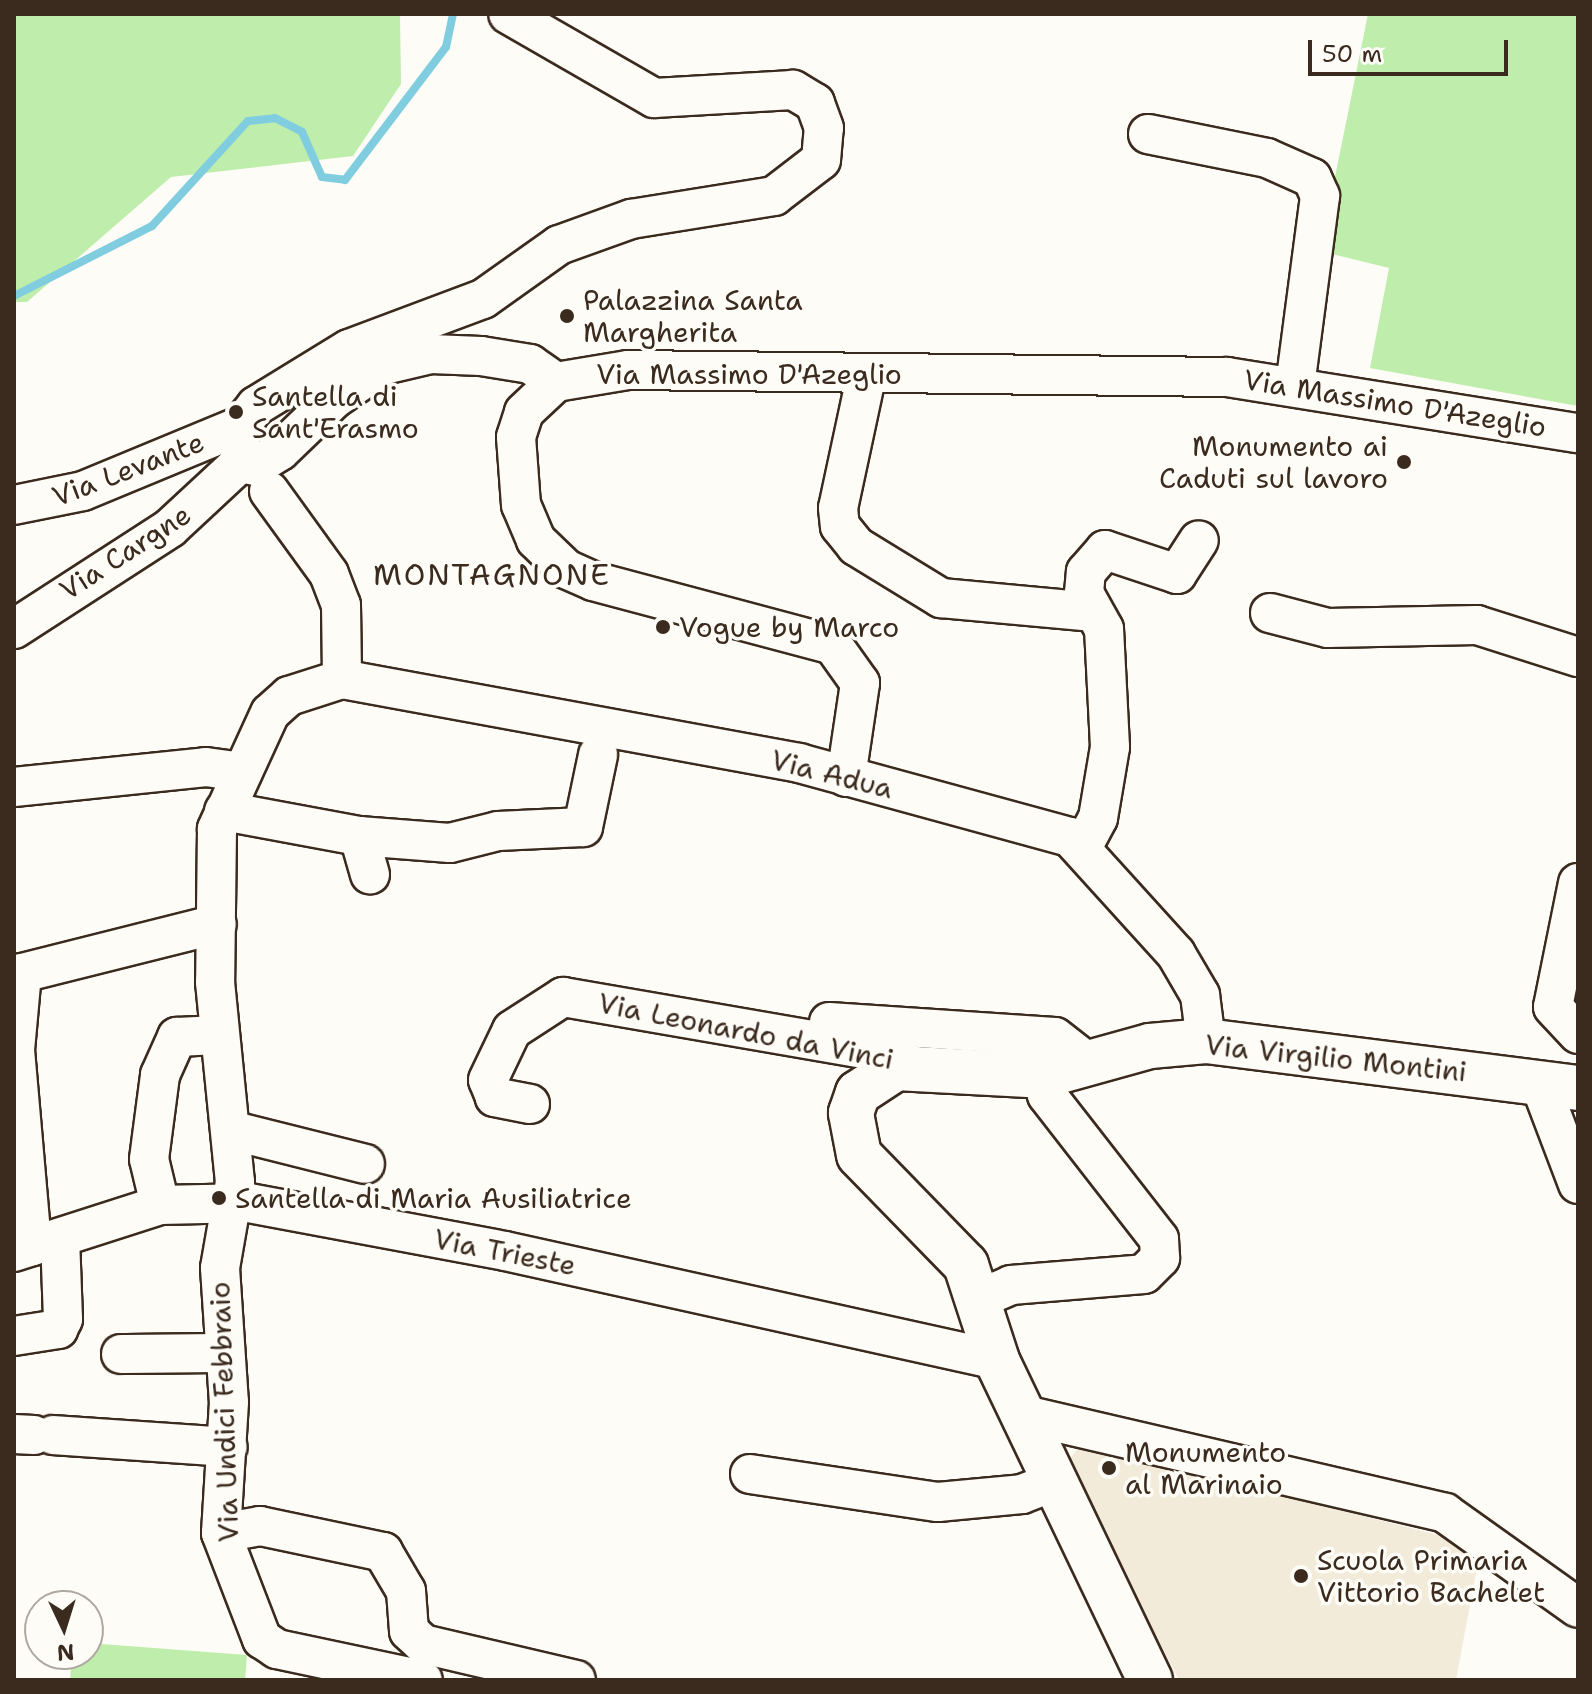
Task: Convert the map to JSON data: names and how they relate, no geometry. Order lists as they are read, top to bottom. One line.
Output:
{"streets":{"main road":["Via Leonardo da Vinci","Via Virgilio Montini"],"street":["Via Massimo D'Azeglio","Via Levante","Via Cargne","Via Adua","Via Trieste","Via Undici Febbraio"]},"crossings":[["Via Massimo D'Azeglio","Via Cargne"],["Via Adua","Via Virgilio Montini"],["Via Adua","Via Undici Febbraio"],["Via Leonardo da Vinci","Via Virgilio Montini"],["Via Trieste","Via Undici Febbraio"]],"districts":["MONTAGNONE"],"places":["Palazzina Santa Margherita","Santella di Sant'Erasmo","Monumento ai Caduti sul lavoro","Vogue by Marco","Santella di Maria Ausiliatrice","Monumento al Marinaio","Scuola Primaria Vittorio Bachelet"],"scale_bar":"50 m","north":"bottom"}
